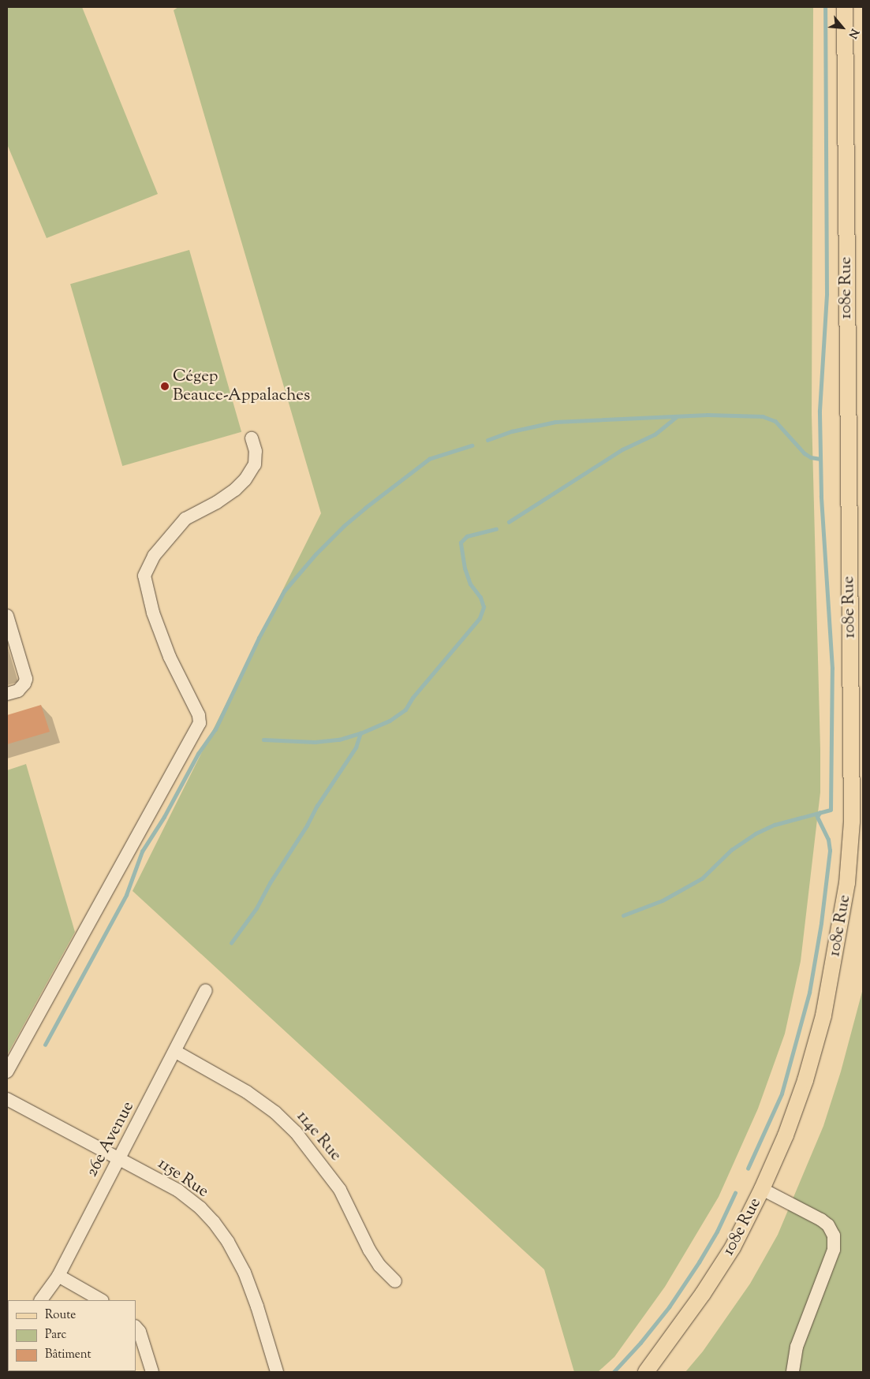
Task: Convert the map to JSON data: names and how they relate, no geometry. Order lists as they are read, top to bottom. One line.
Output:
{"streets":{"main road":["108e Rue"],"street":["114e Rue","26e Avenue","115e Rue"]},"crossings":[["114e Rue","26e Avenue"],["26e Avenue","115e Rue"]],"places":["Cégep Beauce-Appalaches"],"legend":["Route","Parc","Bâtiment"],"north":"bottom right"}
